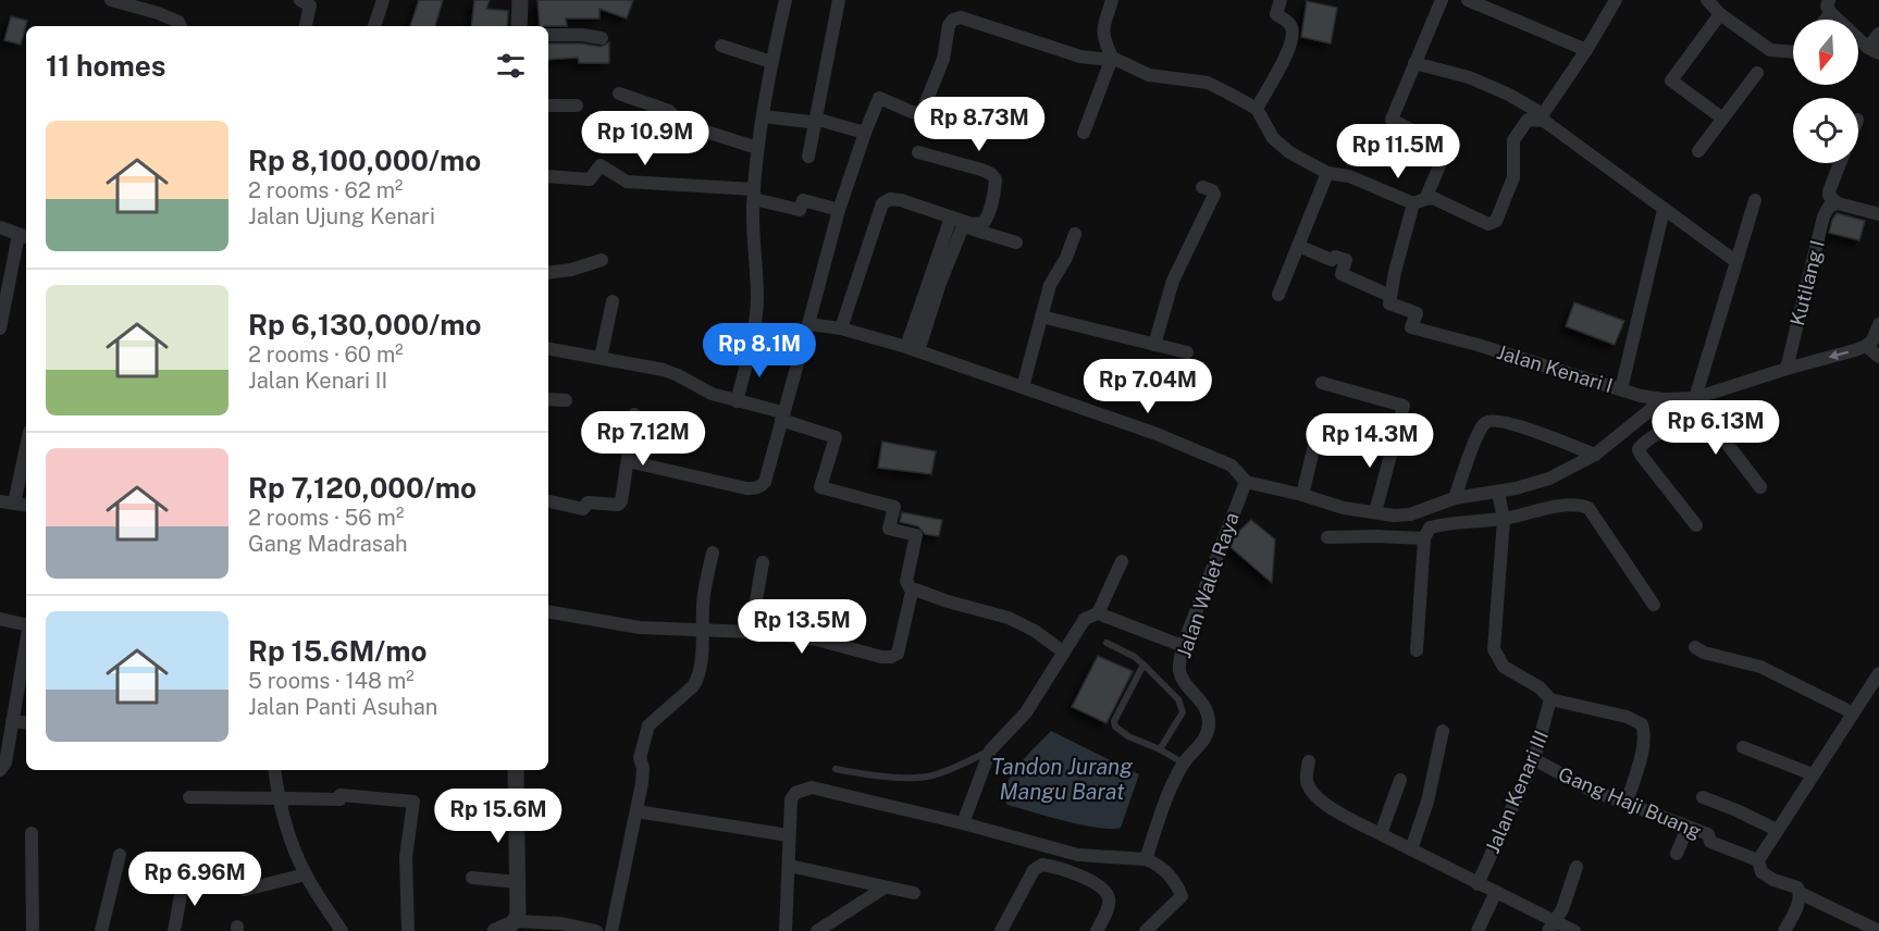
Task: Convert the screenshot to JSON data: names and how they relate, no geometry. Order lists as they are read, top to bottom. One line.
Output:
{"streets":{"street":["Kutilang I","Jalan Kenari I","Jalan Walet Raya","Jalan Kenari III","Gang Haji Buang"]},"crossings":[["Jalan Kenari III","Gang Haji Buang"]],"water":["Tandon Jurang Mangu Barat"],"north":"bottom","page":{"heading":"11 homes","price":["Rp 8.73M","Rp 10.9M","Rp 11.5M","Rp 8.1M","Rp 7.04M","Rp 6.13M","Rp 7.12M","Rp 14.3M","Rp 13.5M","Rp 15.6M","Rp 6.96M"],"list":[{"name":"Rp 8,100,000/mo","note":"2 rooms · 62 m² · Jalan Ujung Kenari"},{"name":"Rp 6,130,000/mo","note":"2 rooms · 60 m² · Jalan Kenari II"},{"name":"Rp 7,120,000/mo","note":"2 rooms · 56 m² · Gang Madrasah"},{"name":"Rp 15.6M/mo","note":"5 rooms · 148 m² · Jalan Panti Asuhan"}]}}
